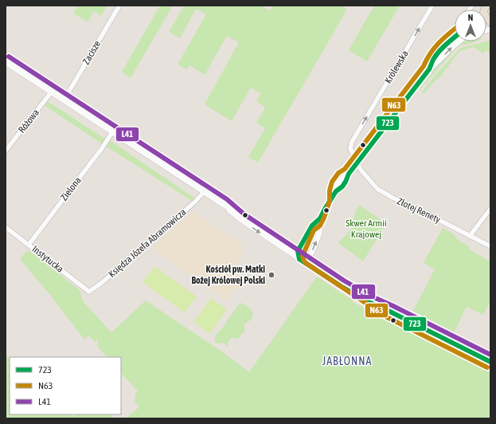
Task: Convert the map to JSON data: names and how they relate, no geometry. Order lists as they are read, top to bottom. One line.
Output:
{"streets":{"street":["Zacisze","Królewska","Różowa","Zielona","Złotej Renety","Księdza Józefa Abramowicza","Instytucka"]},"crossings":[["Królewska","Złotej Renety"],["Zielona","Instytucka"],["Księdza Józefa Abramowicza","Instytucka"]],"one_way":["Królewska"],"districts":["JABŁONNA"],"parks":["Skwer Armii Krajowej"],"places":["Kościół pw. Matki Bożej Królowej Polski"],"lines":["transit line N63","transit line 723","transit line L41"],"legend":["723","N63","L41"],"north":"top"}
